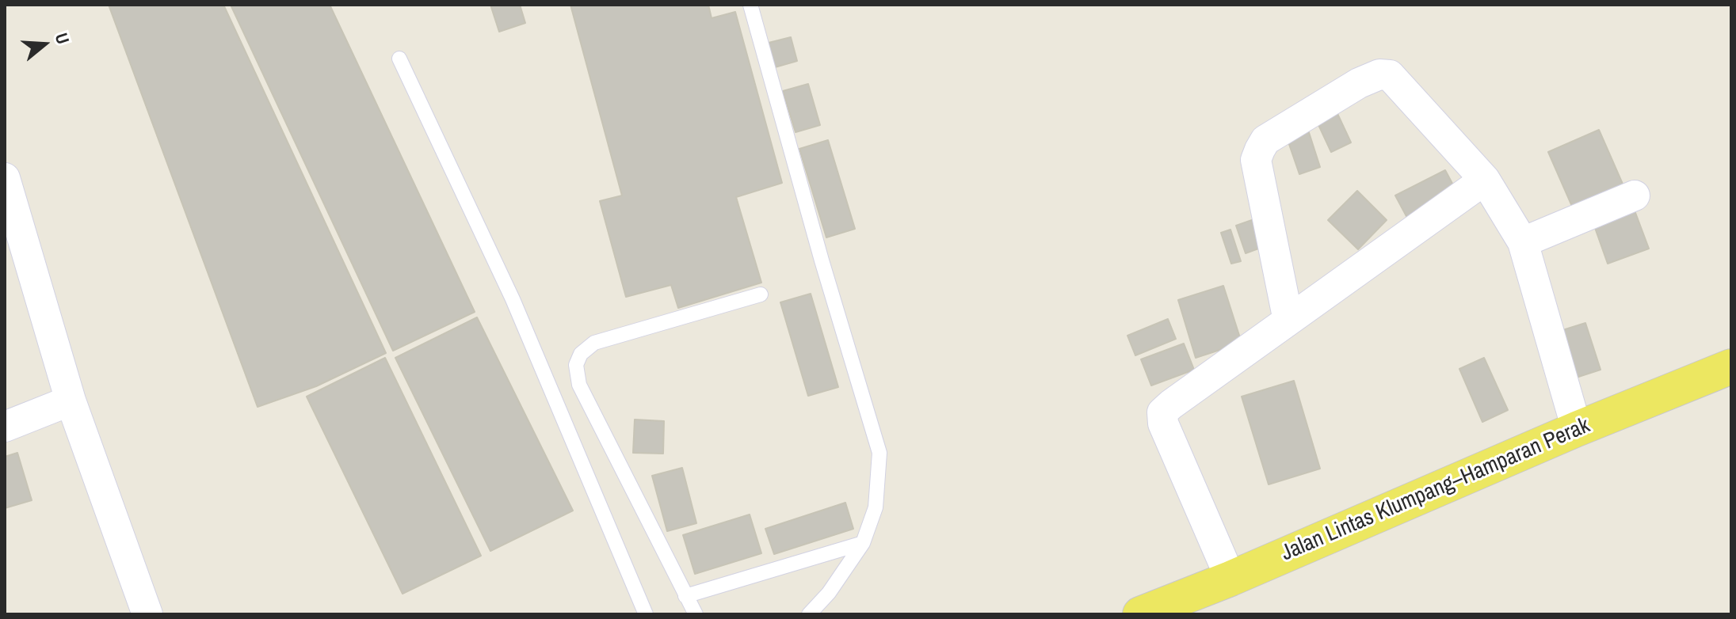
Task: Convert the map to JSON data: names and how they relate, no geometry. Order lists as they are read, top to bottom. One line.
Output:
{"streets":{"main road":["Jalan Lintas Klumpang–Hamparan Perak"]},"north":"right"}
